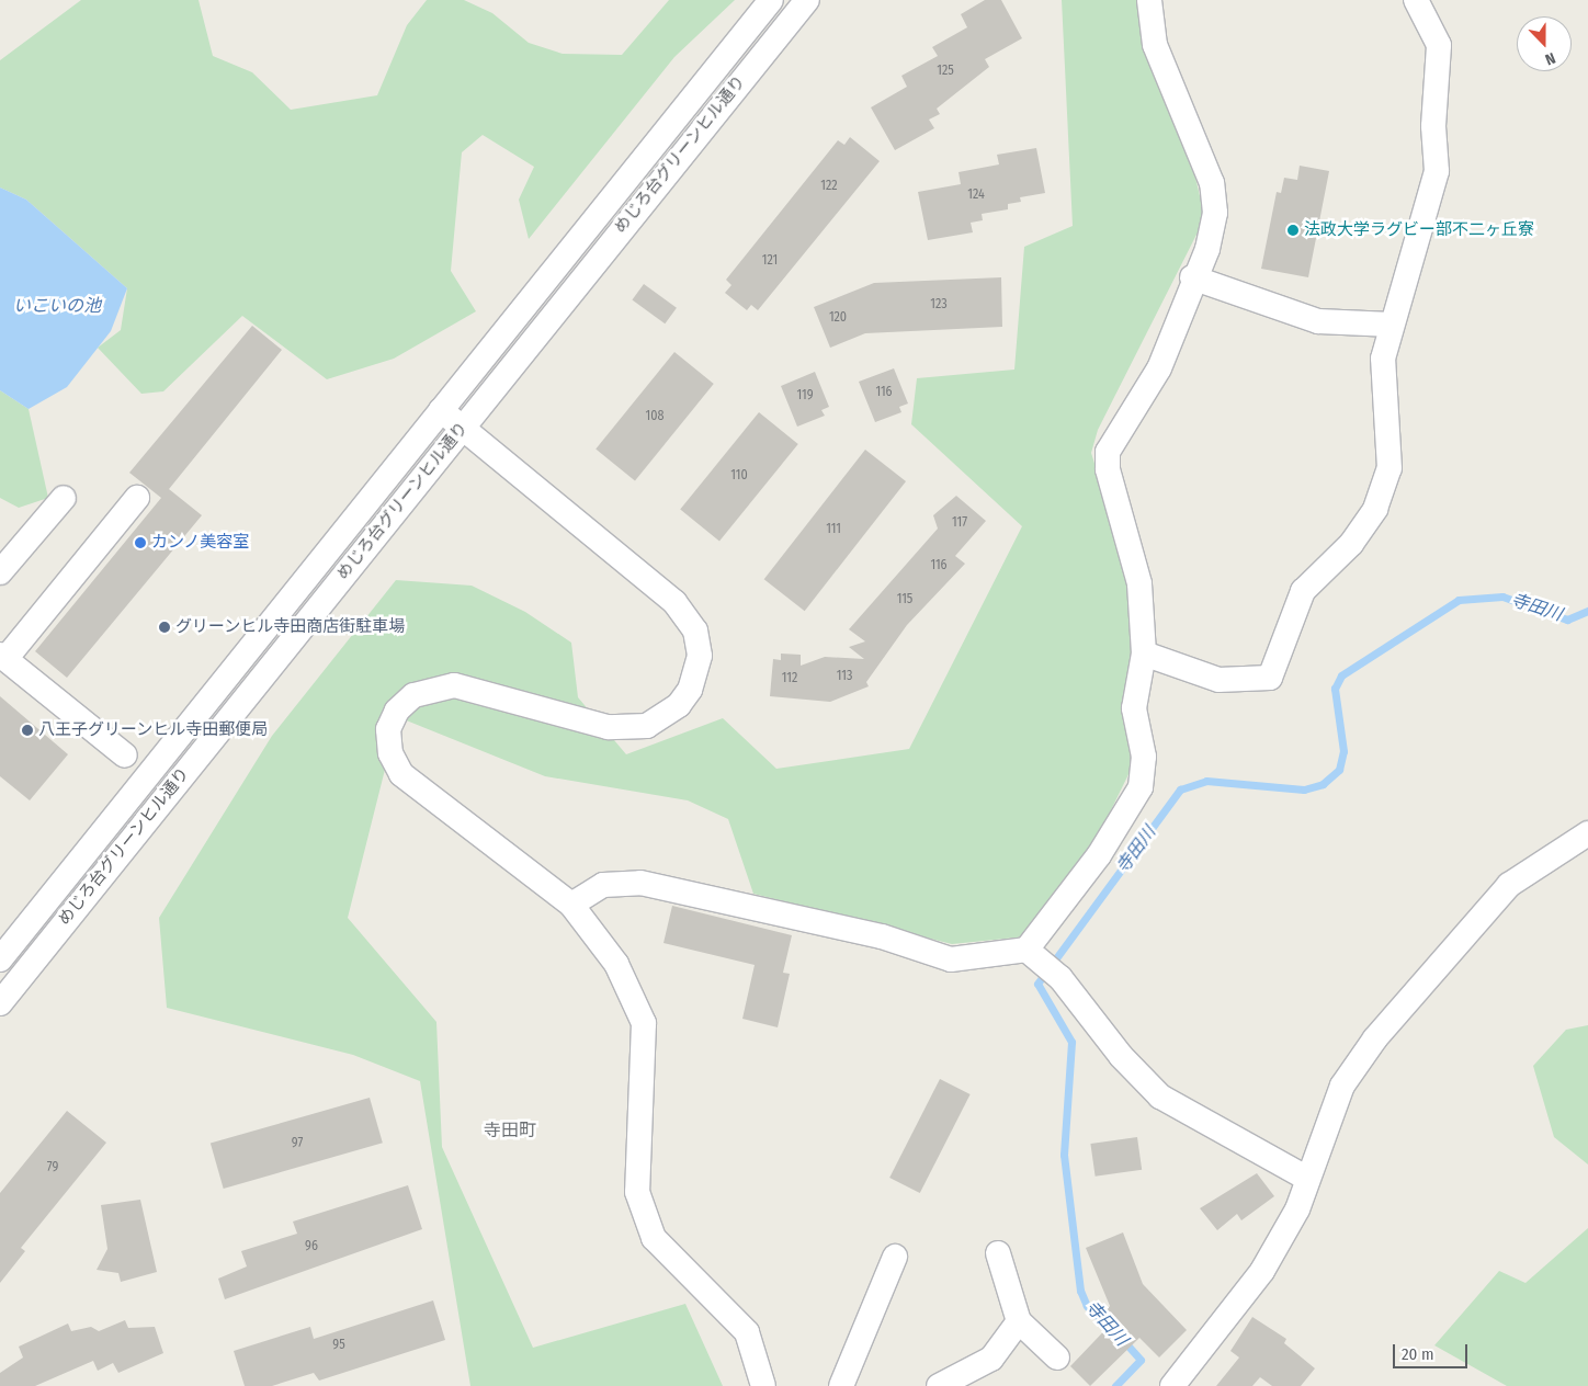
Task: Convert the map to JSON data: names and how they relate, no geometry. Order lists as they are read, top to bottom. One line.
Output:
{"streets":{"street":["めじろ台グリーンヒル通り"]},"districts":["寺田町"],"water":["いこいの池","寺田川"],"places":["法政大学ラグビー部不二ヶ丘寮","カンノ美容室","グリーンヒル寺田商店街駐車場","八王子グリーンヒル寺田郵便局"],"house_numbers":["125","122","124","121","123","120","116","119","108","110","117","111","116","115","113","112","97","79","96","95"],"scale_bar":"20 m","north":"bottom"}
